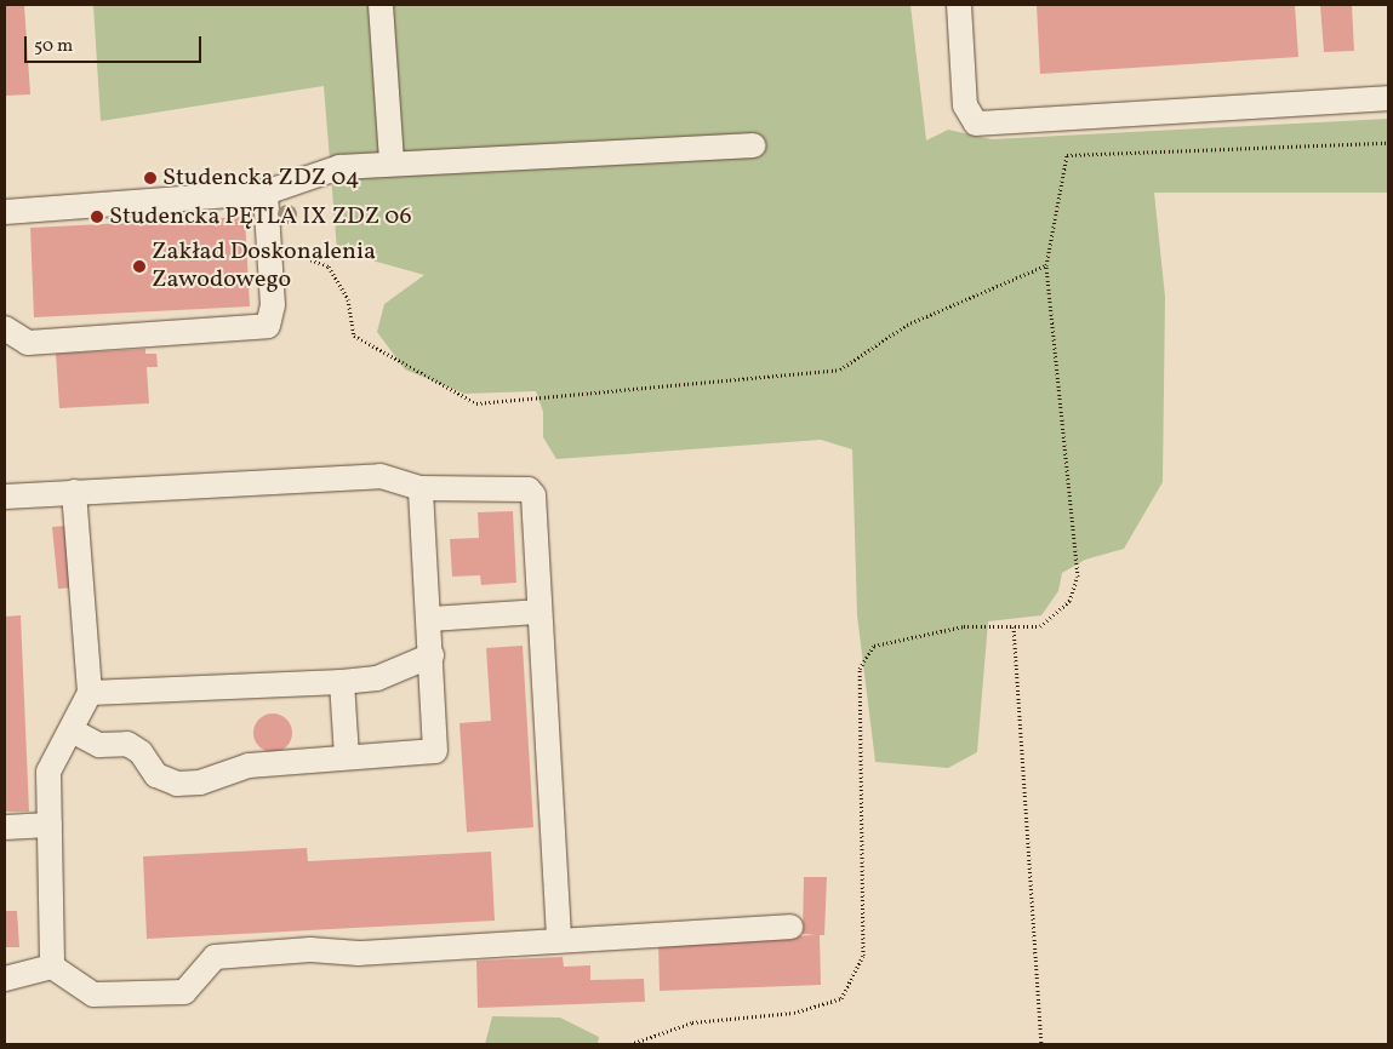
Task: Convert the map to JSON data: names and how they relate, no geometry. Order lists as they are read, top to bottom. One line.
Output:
{"places":["Studencka ZDZ 04","Studencka PĘTLA IX ZDZ 06","Zakład Doskonalenia Zawodowego"],"scale_bar":"50 m"}
